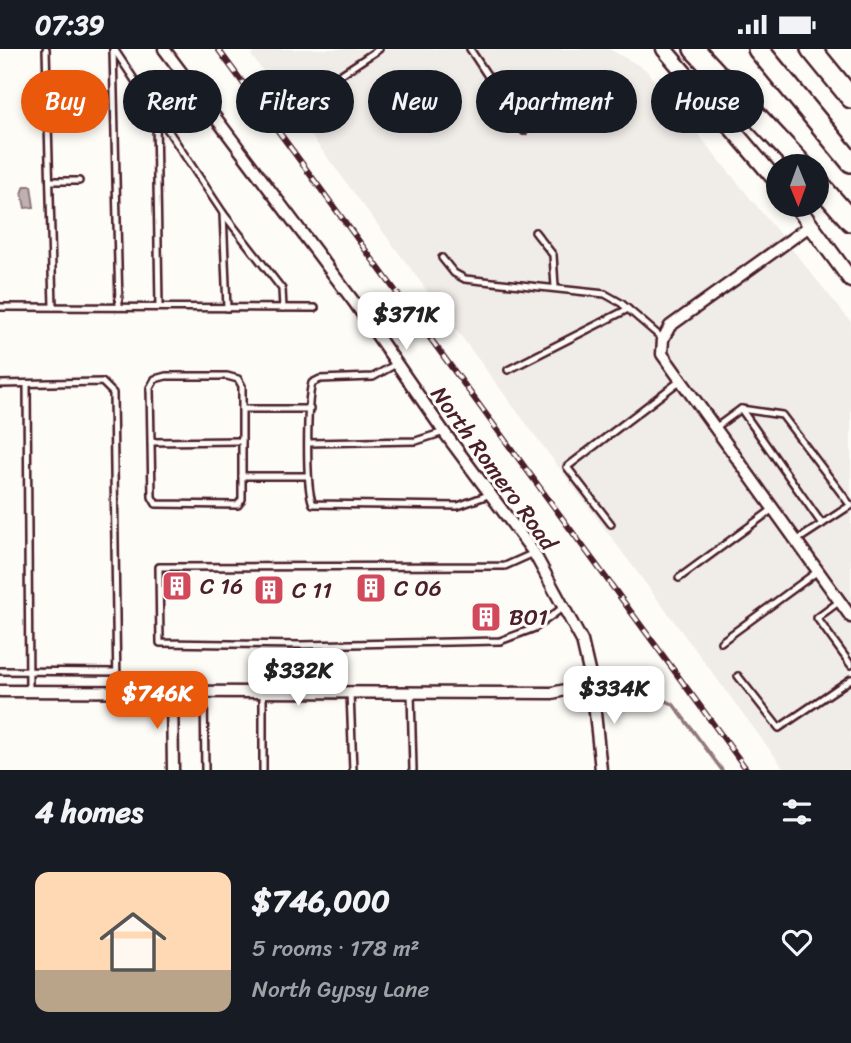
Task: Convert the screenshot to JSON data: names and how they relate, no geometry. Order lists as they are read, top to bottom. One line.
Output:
{"streets":{"street":["North Romero Road"]},"places":{"building":["C 16","C 06","C 11","B01"]},"north":"bottom","page":{"status":"07:39","chip":["Buy","Rent","Filters","New","Apartment","House"],"price":["$371K","$332K","$334K","$746K"],"heading":"4 homes","list":[{"name":"$746,000","note":"5 rooms · 178 m² · North Gypsy Lane"}]}}
